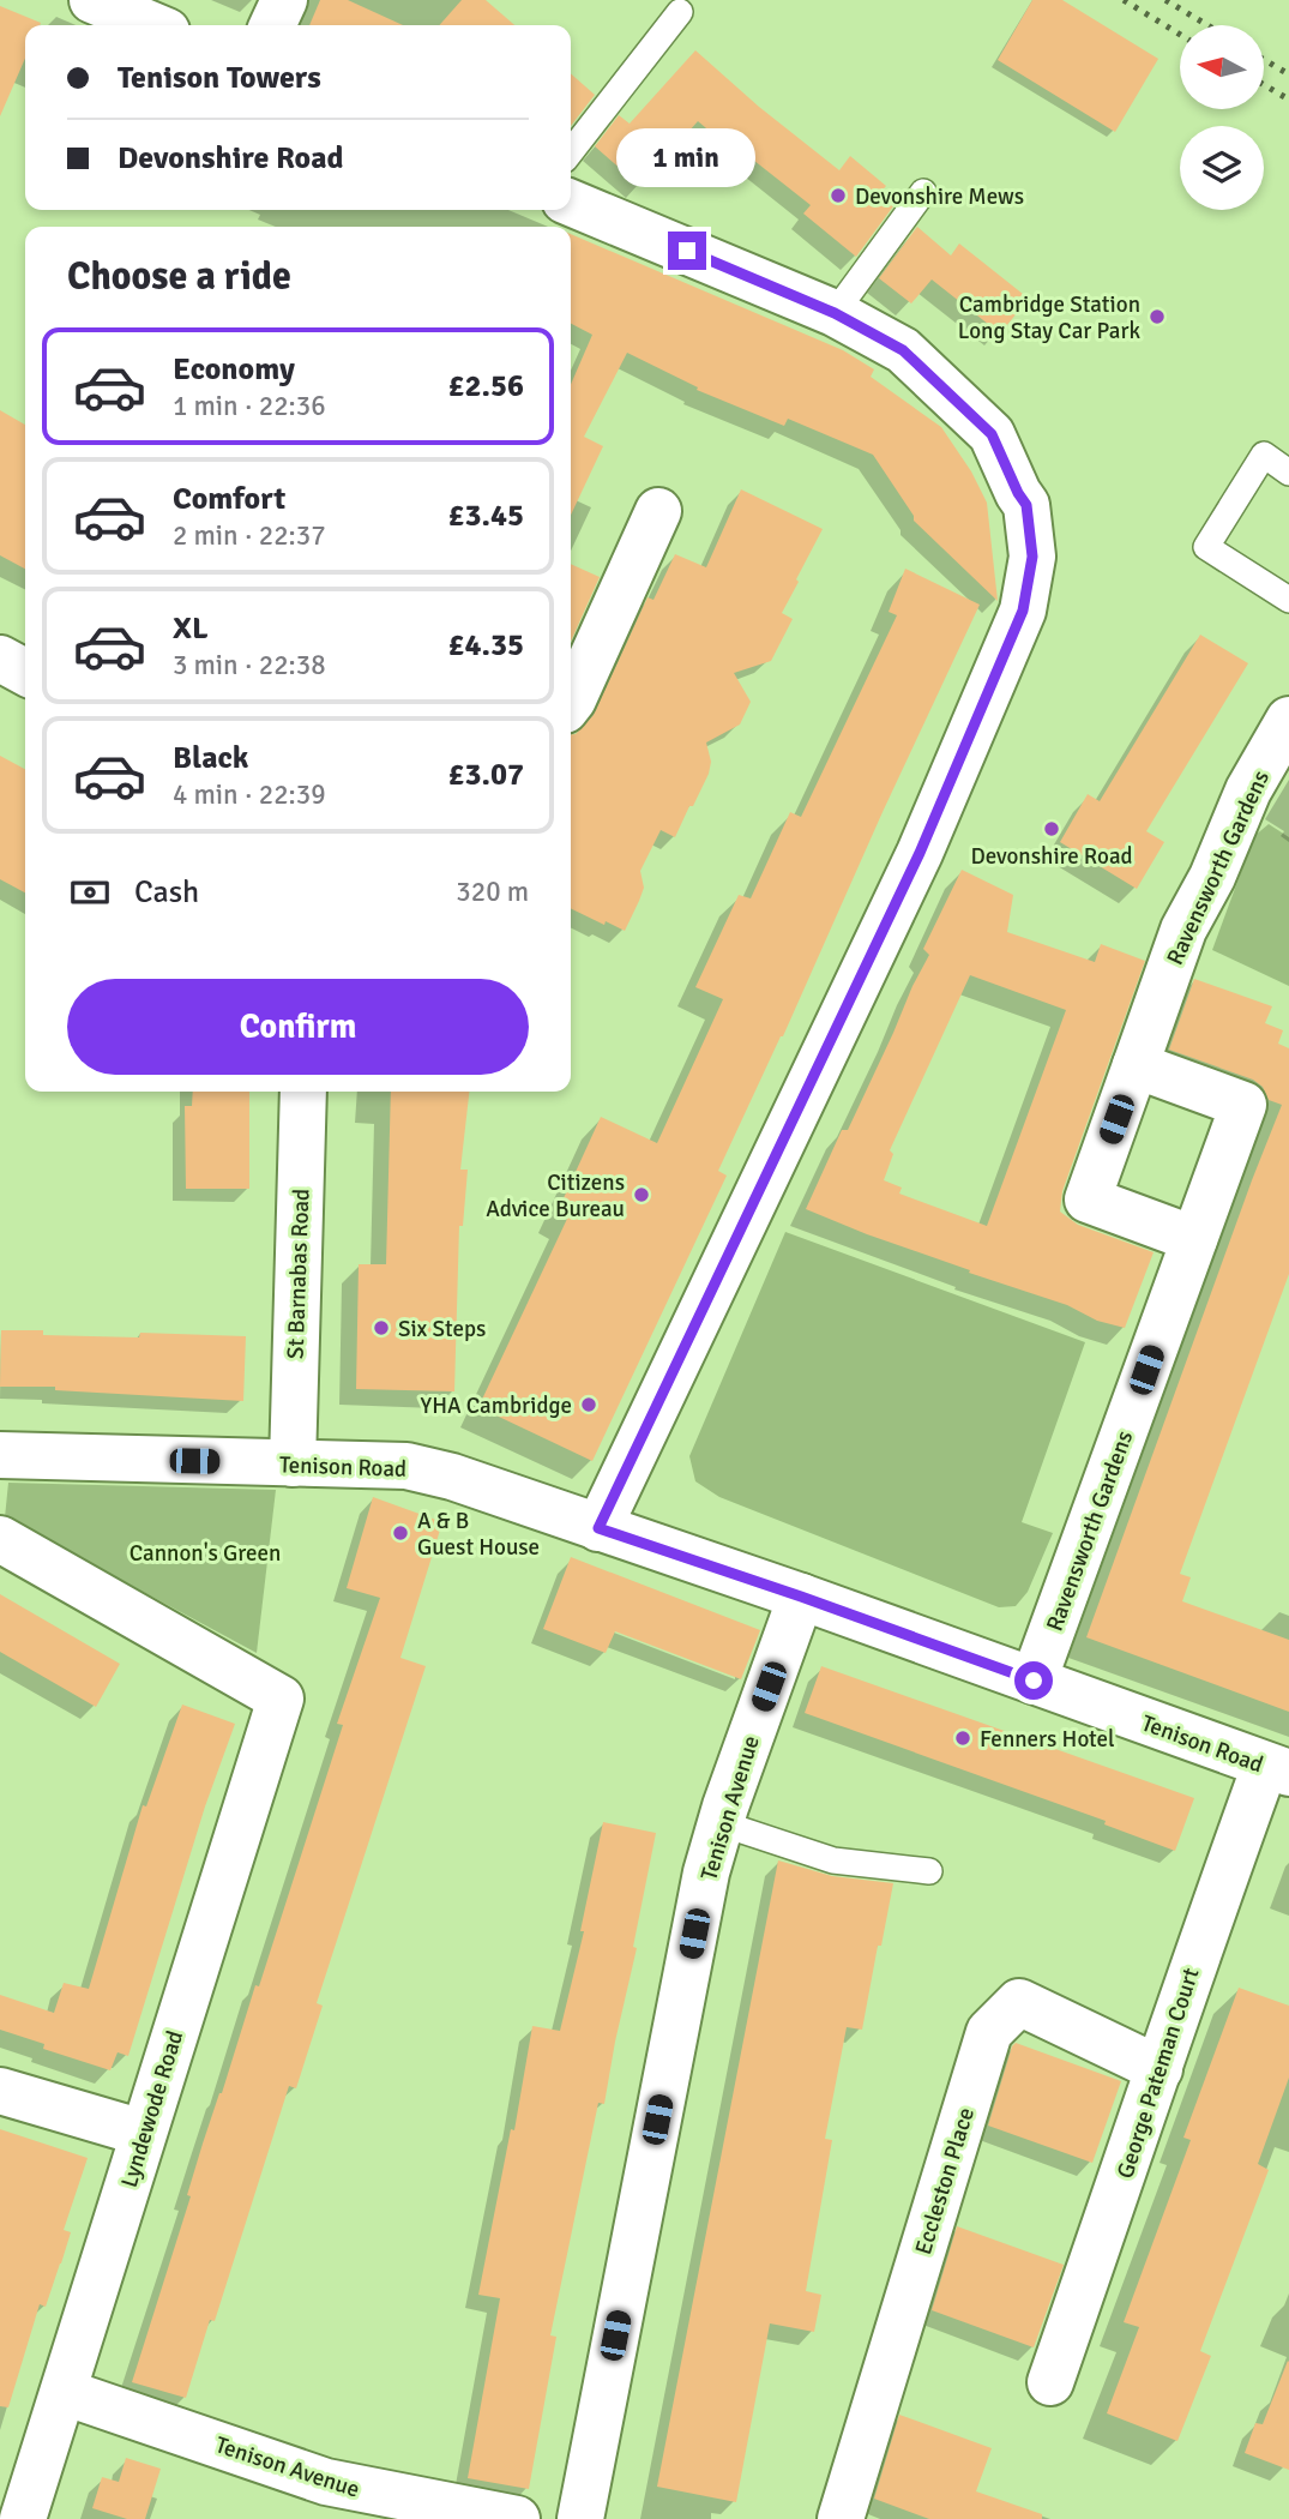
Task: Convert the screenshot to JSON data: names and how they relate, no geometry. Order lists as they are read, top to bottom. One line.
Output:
{"streets":{"street":["Ravensworth Gardens","St Barnabas Road","Tenison Road","Tenison Avenue","George Pateman Court","Lyndewode Road","Eccleston Place"]},"crossings":[["Ravensworth Gardens","Tenison Road"],["St Barnabas Road","Tenison Road"],["Tenison Road","Tenison Avenue"],["Tenison Road","George Pateman Court"],["Tenison Avenue","Lyndewode Road"],["George Pateman Court","Eccleston Place"]],"parks":["Cannon's Green"],"places":["Devonshire Mews","Cambridge Station Long Stay Car Park","Devonshire Road","Citizens Advice Bureau","Six Steps","YHA Cambridge","A & B Guest House","Fenners Hotel"],"north":"left","page":{"banner":["Tenison Towers","Devonshire Road"],"bubble":"1 min","heading":"Choose a ride","list":[{"name":"Economy","note":"1 min · 22:36","value":"£2.56"},{"name":"Comfort","note":"2 min · 22:37","value":"£3.45"},{"name":"XL","note":"3 min · 22:38","value":"£4.35"},{"name":"Black","note":"4 min · 22:39","value":"£3.07"}],"pay":["Cash","320 m"],"buttons":"Confirm"}}
